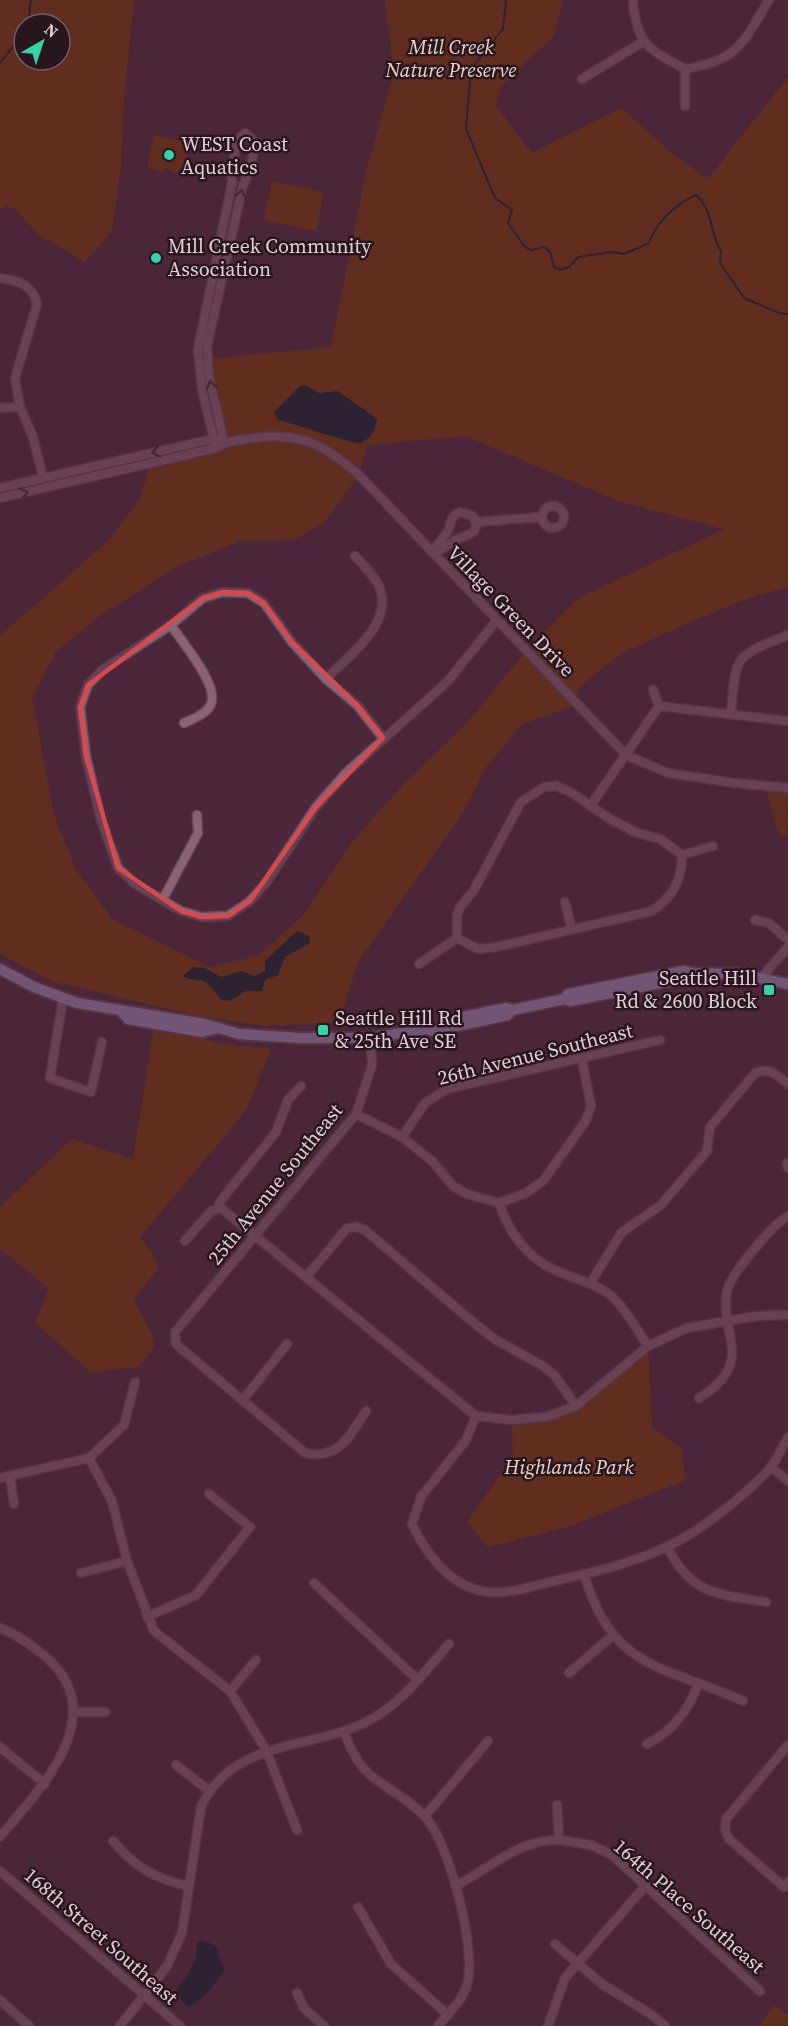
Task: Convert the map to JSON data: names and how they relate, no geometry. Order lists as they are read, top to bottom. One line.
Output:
{"streets":{"street":["Village Green Drive","26th Avenue Southeast","25th Avenue Southeast","164th Place Southeast","168th Street Southeast"]},"parks":["Mill Creek Nature Preserve","Highlands Park"],"places":{"other":["WEST Coast Aquatics","Mill Creek Community Association"],"transit":["Seattle Hill Rd & 2600 Block","Seattle Hill Rd & 25th Ave SE"]},"north":"top right"}
